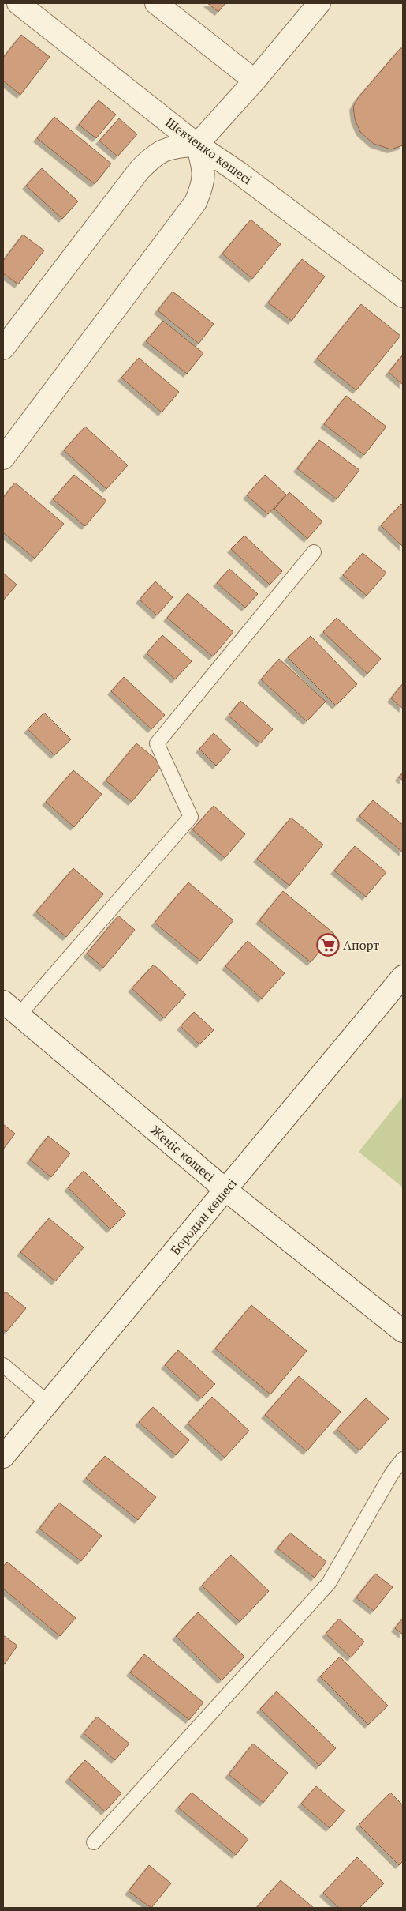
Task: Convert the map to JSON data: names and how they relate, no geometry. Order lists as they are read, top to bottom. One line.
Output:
{"streets":{"street":["Шевченко көшесі","Жеңіс көшесі","Бородин көшесі"]},"crossings":[["Жеңіс көшесі","Бородин көшесі"]],"places":{"supermarket":["Апорт"]}}
